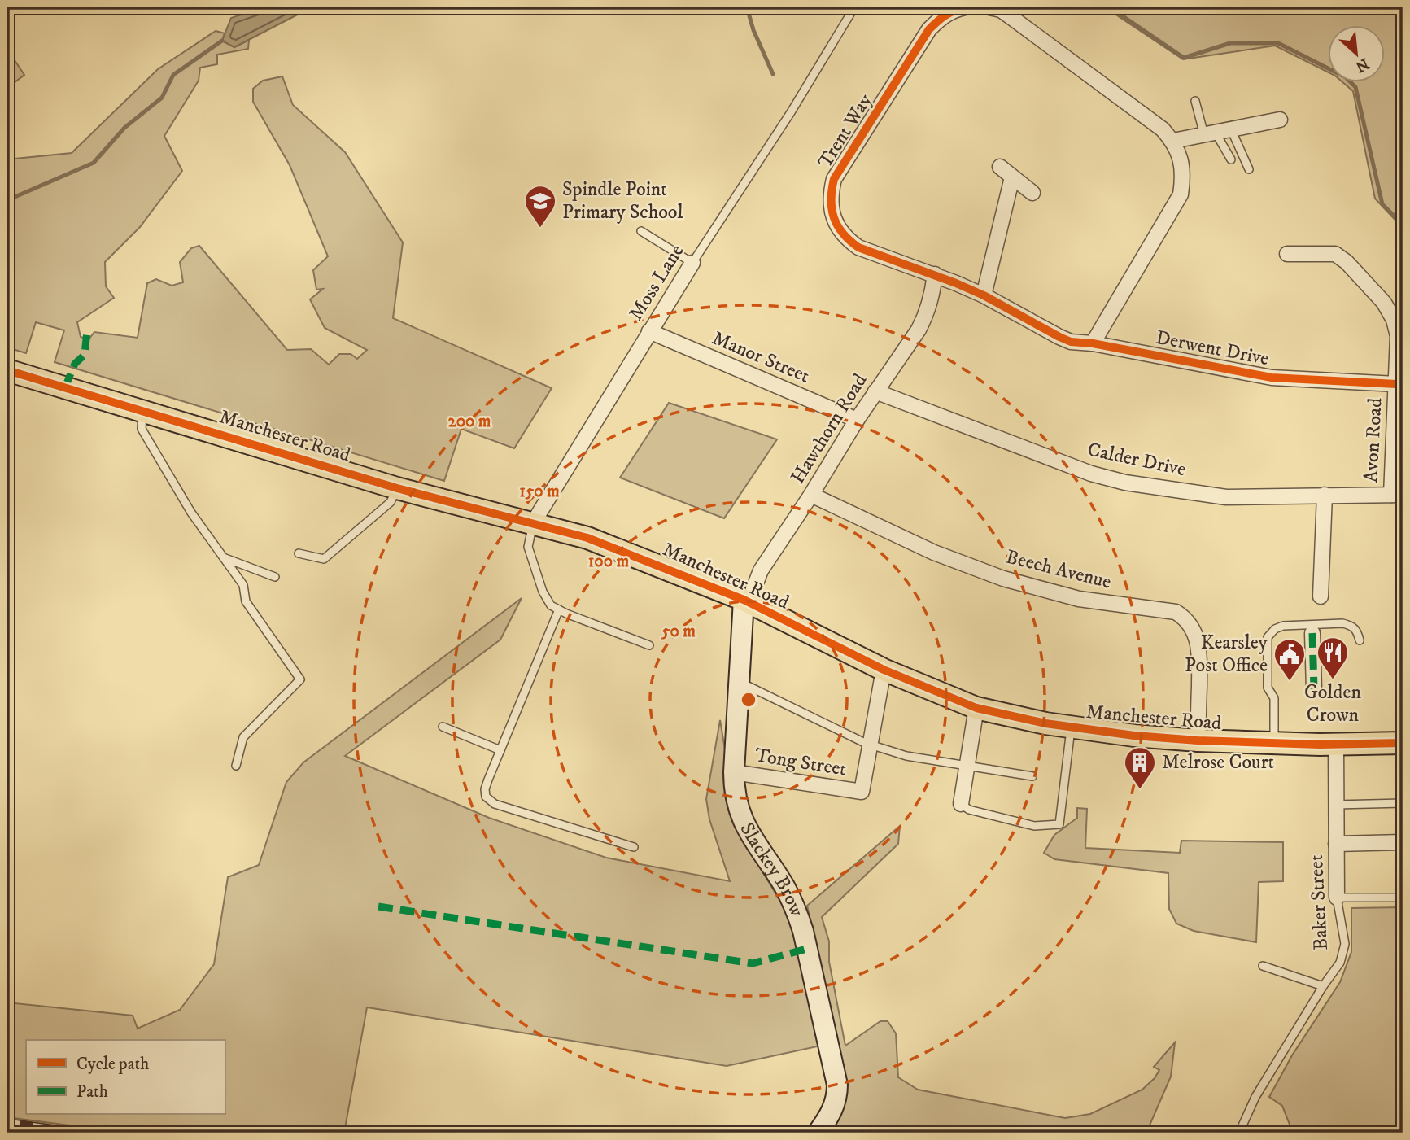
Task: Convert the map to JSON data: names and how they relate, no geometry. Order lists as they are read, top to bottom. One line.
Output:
{"streets":{"main road":["Manchester Road"],"street":["Trent Way","Moss Lane","Derwent Drive","Manor Street","Hawthorn Road","Avon Road","Calder Drive","Beech Avenue","Tong Street","Slackey Brow","Baker Street"]},"crossings":[["Trent Way","Derwent Drive"],["Trent Way","Hawthorn Road"],["Moss Lane","Manor Street"],["Moss Lane","Manchester Road"],["Derwent Drive","Avon Road"],["Manor Street","Hawthorn Road"],["Hawthorn Road","Manchester Road"],["Hawthorn Road","Calder Drive"],["Hawthorn Road","Beech Avenue"],["Hawthorn Road","Slackey Brow"],["Manchester Road","Beech Avenue"],["Manchester Road","Slackey Brow"],["Manchester Road","Baker Street"],["Avon Road","Calder Drive"],["Tong Street","Slackey Brow"]],"places":{"school or university":["Spindle Point Primary School"],"restaurant":["Golden Crown"],"public building":["Kearsley Post Office"],"building":["Melrose Court"]},"legend":["Cycle path","Path"],"north":"bottom right","rings":["200 m","150 m","100 m","50 m"]}
